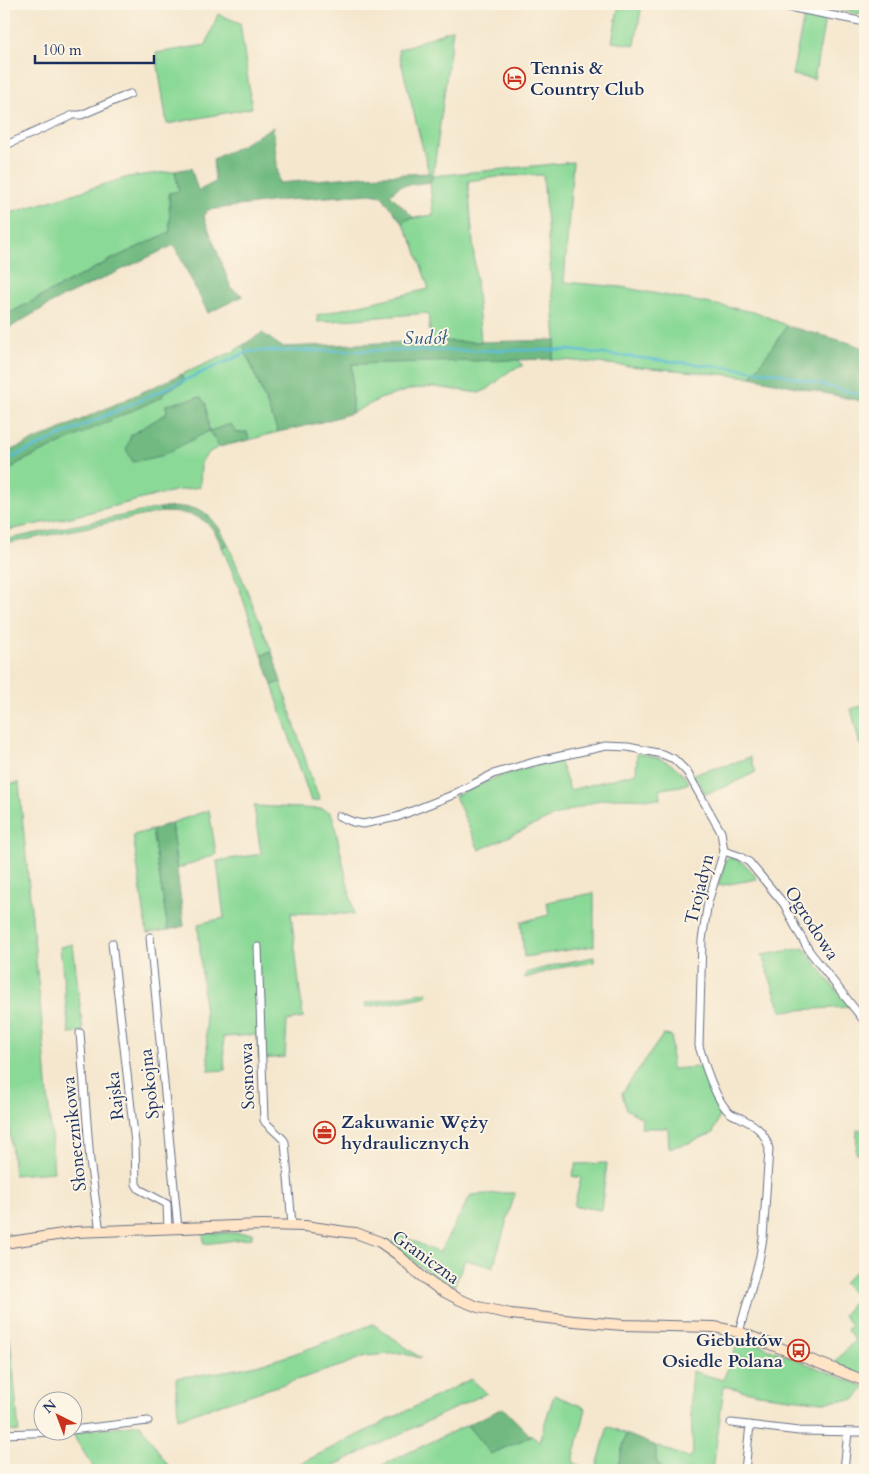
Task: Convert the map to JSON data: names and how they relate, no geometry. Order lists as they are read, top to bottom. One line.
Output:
{"streets":{"street":["Trojadyn","Ogrodowa","Sosnowa","Spokojna","Rajska","Słonecznikowa","Graniczna"]},"crossings":[["Trojadyn","Ogrodowa"],["Trojadyn","Graniczna"],["Sosnowa","Graniczna"],["Spokojna","Rajska"],["Spokojna","Graniczna"],["Rajska","Graniczna"],["Słonecznikowa","Graniczna"]],"water":["Sudół"],"places":{"hotel":["Tennis & Country Club"],"office":["Zakuwanie Węży hydraulicznych"],"bus stop":["Giebułtów Osiedle Polana"]},"scale_bar":"100 m","north":"top left"}
